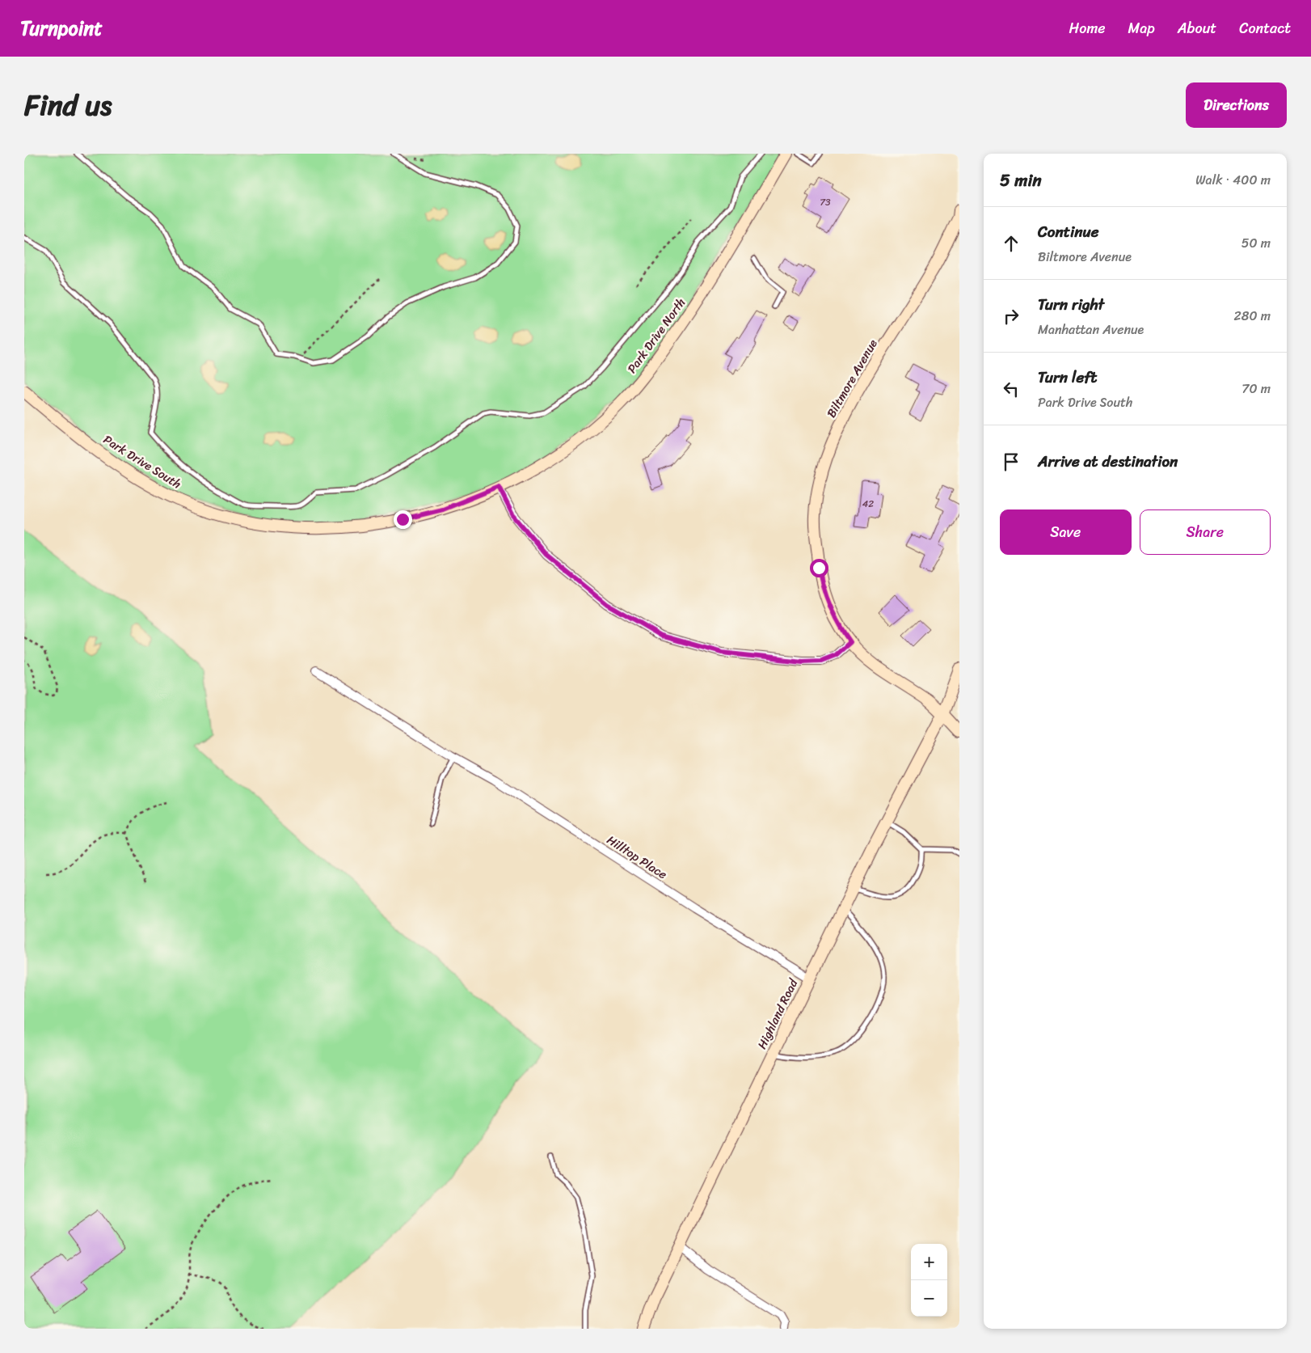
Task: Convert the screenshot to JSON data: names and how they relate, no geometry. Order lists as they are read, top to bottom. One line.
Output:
{"streets":{"street":["Park Drive North","Biltmore Avenue","Park Drive South","Hilltop Place","Highland Road"]},"crossings":[["Park Drive North","Park Drive South"],["Biltmore Avenue","Highland Road"],["Hilltop Place","Highland Road"]],"house_numbers":["73","42"],"page":{"header":"Turnpoint","nav":["Home","Map","About","Contact"],"title":"Find us","buttons":["Directions",["Save","Share"]],"heading":["5 min","Walk · 400 m"],"list":[["Continue","Biltmore Avenue","50 m"],["Turn right","Manhattan Avenue","280 m"],["Turn left","Park Drive South","70 m"],"Arrive at destination"],"map_buttons":["+","−"]}}
